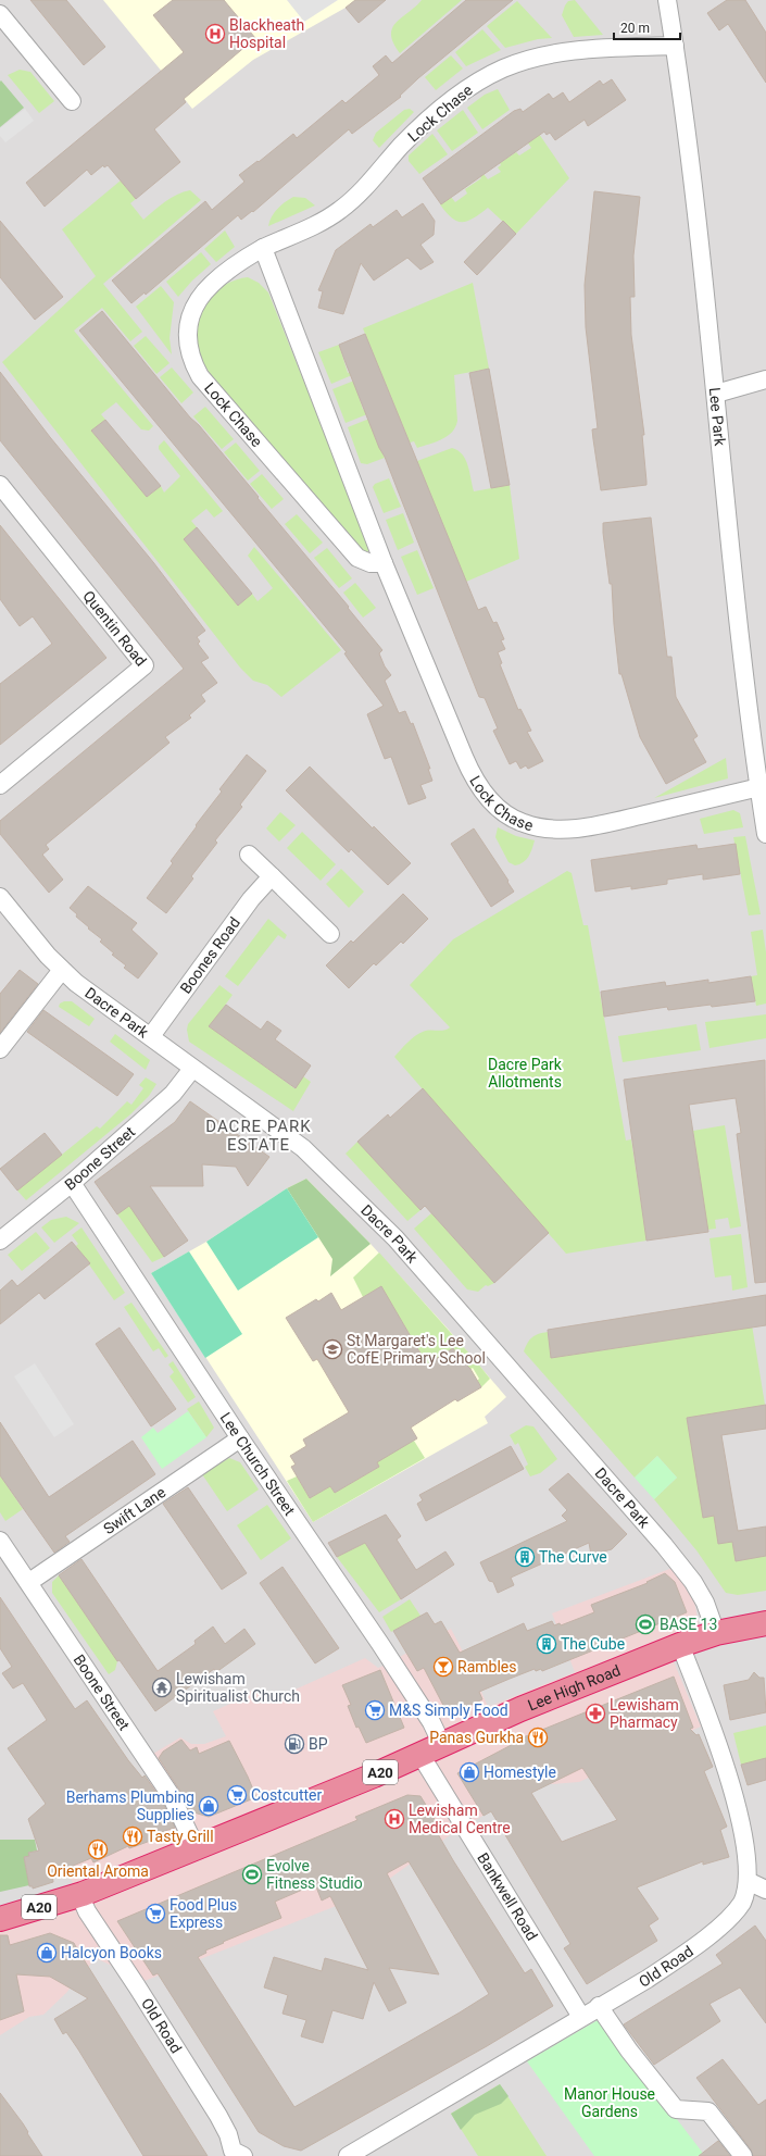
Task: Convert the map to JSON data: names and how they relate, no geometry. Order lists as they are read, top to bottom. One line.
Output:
{"streets":{"highway":["Lee High Road","A20"],"street":["Lock Chase","Lee Park","Quentin Road","Boones Road","Dacre Park","Boone Street","Lee Church Street","Swift Lane","Bankwell Road","Old Road"]},"crossings":[["Lock Chase","Lee Park"],["Boones Road","Dacre Park"],["Dacre Park","Boone Street"],["Dacre Park","Lee High Road"],["Boone Street","Lee Church Street"],["Boone Street","Swift Lane"],["Boone Street","Lee High Road"],["Lee Church Street","Swift Lane"],["Lee Church Street","Lee High Road"],["Lee High Road","Bankwell Road"],["Lee High Road","Old Road"],["Bankwell Road","Old Road"]],"districts":["DACRE PARK ESTATE"],"parks":["Dacre Park Allotments","Manor House Gardens"],"places":{"hospital":["Blackheath Hospital","Lewisham Medical Centre"],"school or university":["St Margaret's Lee CofE Primary School"],"building":["The Curve","The Cube"],"sports":["BASE 13","Evolve Fitness Studio"],"bar":["Rambles"],"temple":["Lewisham Spiritualist Church"],"supermarket":["M&S Simply Food","Costcutter","Food Plus Express"],"pharmacy":["Lewisham Pharmacy"],"restaurant":["Panas Gurkha","Tasty Grill","Oriental Aroma"],"fuel station":["BP"],"shop":["Homestyle","Berhams Plumbing Supplies","Halcyon Books"]},"scale_bar":"20 m"}
